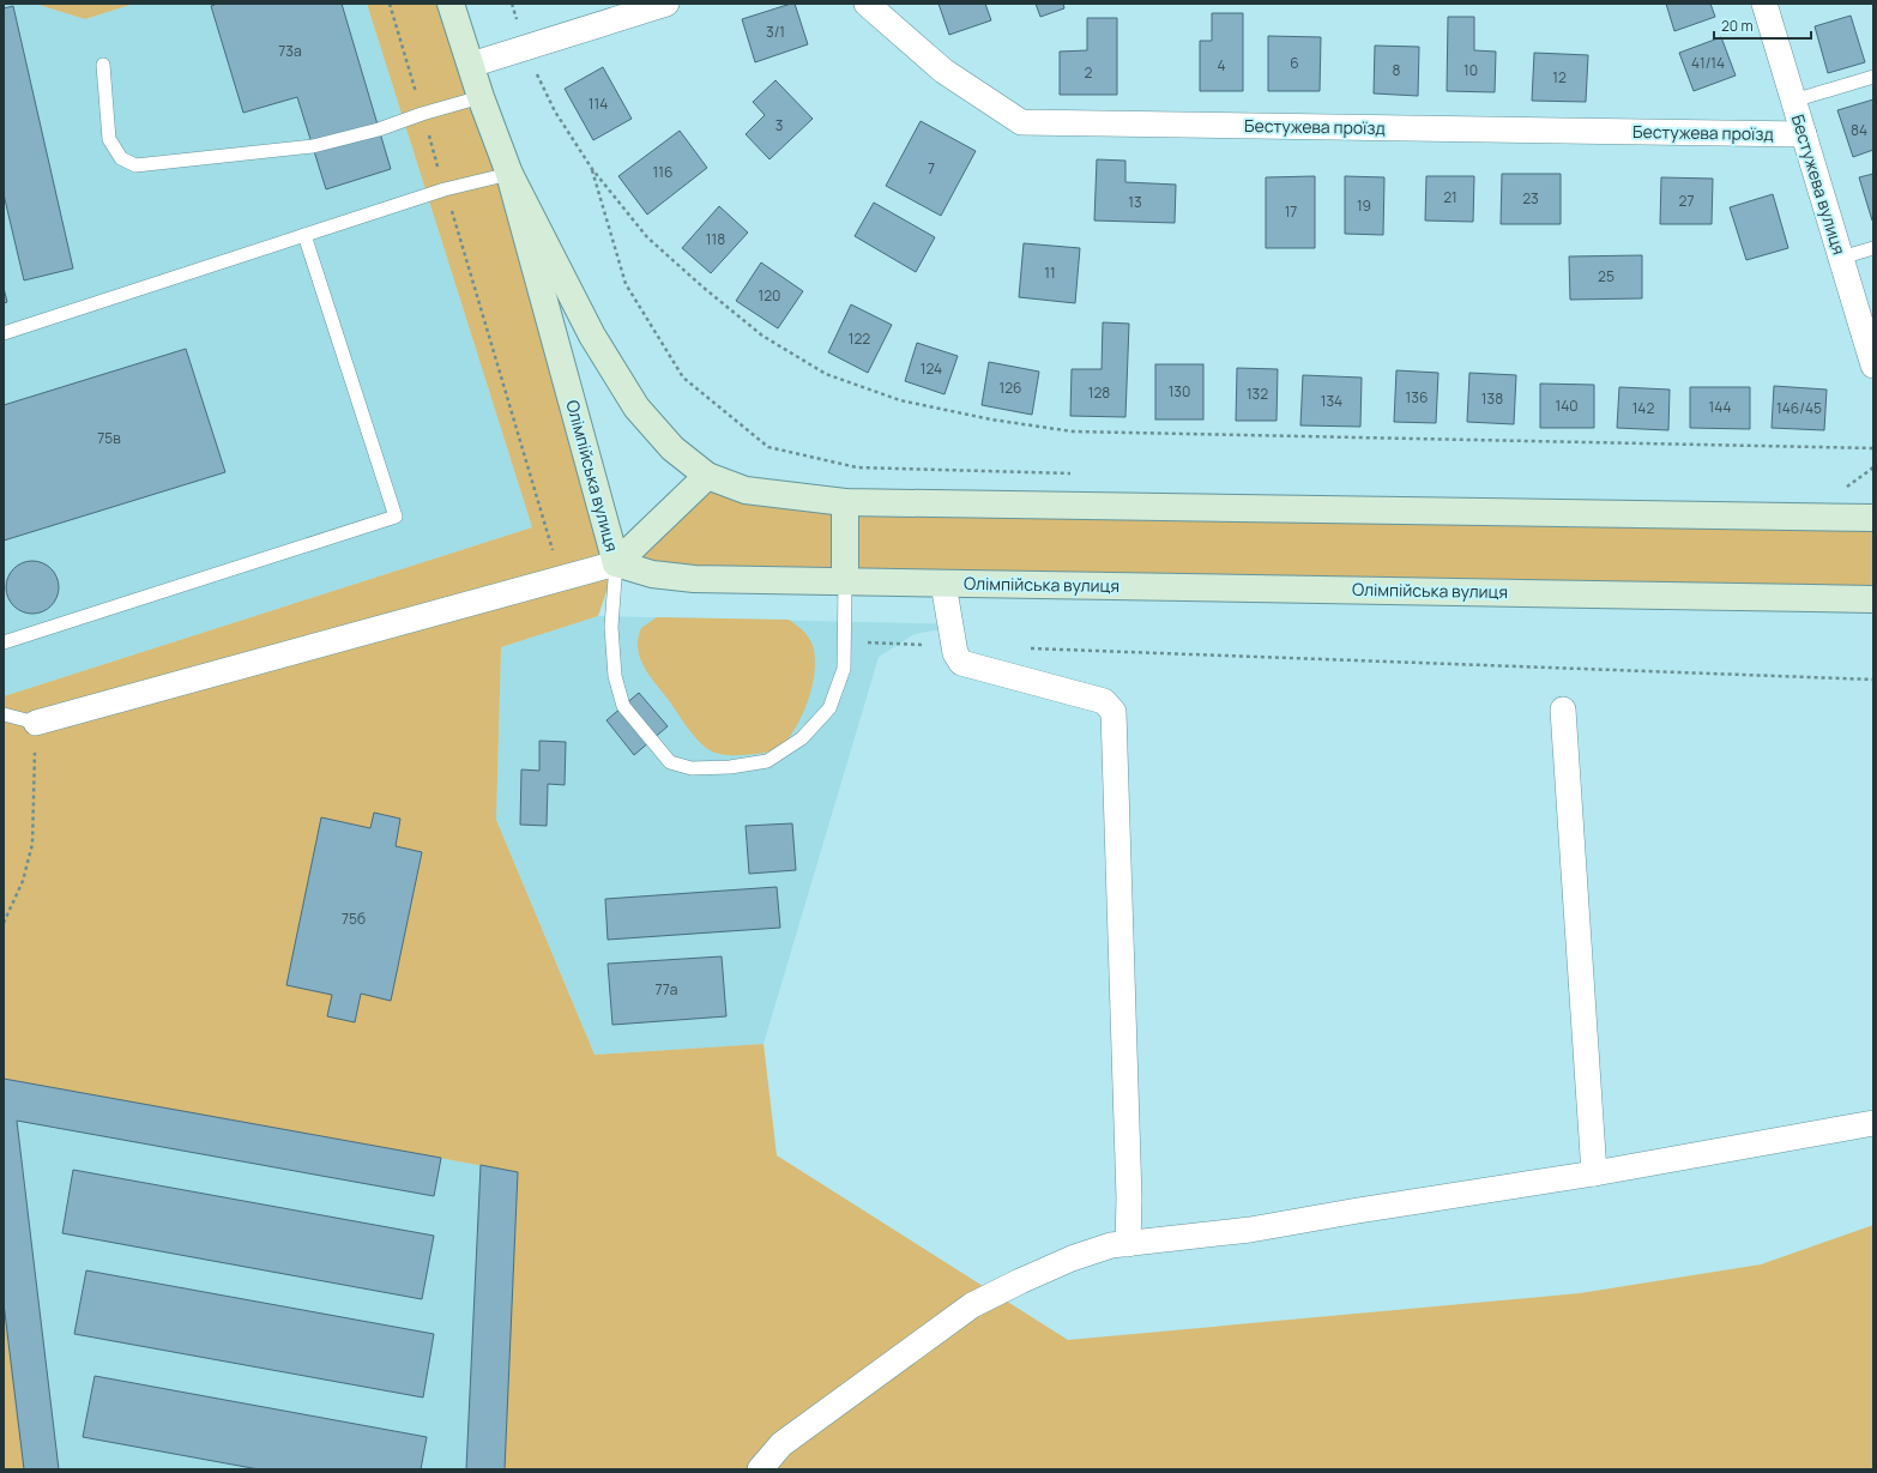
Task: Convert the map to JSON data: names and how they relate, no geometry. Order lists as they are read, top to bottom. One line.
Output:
{"streets":{"main road":["Олімпійська вулиця"],"street":["Бестужева проїзд","Бестужева вулиця"]},"crossings":[["Бестужева проїзд","Бестужева вулиця"]],"house_numbers":["3/1","73а","6","41/14","4","8","10","2","12","114","3","84","7","116","21","23","27","13","19","17","118","11","25","120","122","124","126","130","128","132","136","138","134","140","144","142","146/45","75в","75б","77а"],"scale_bar":"20 m"}
